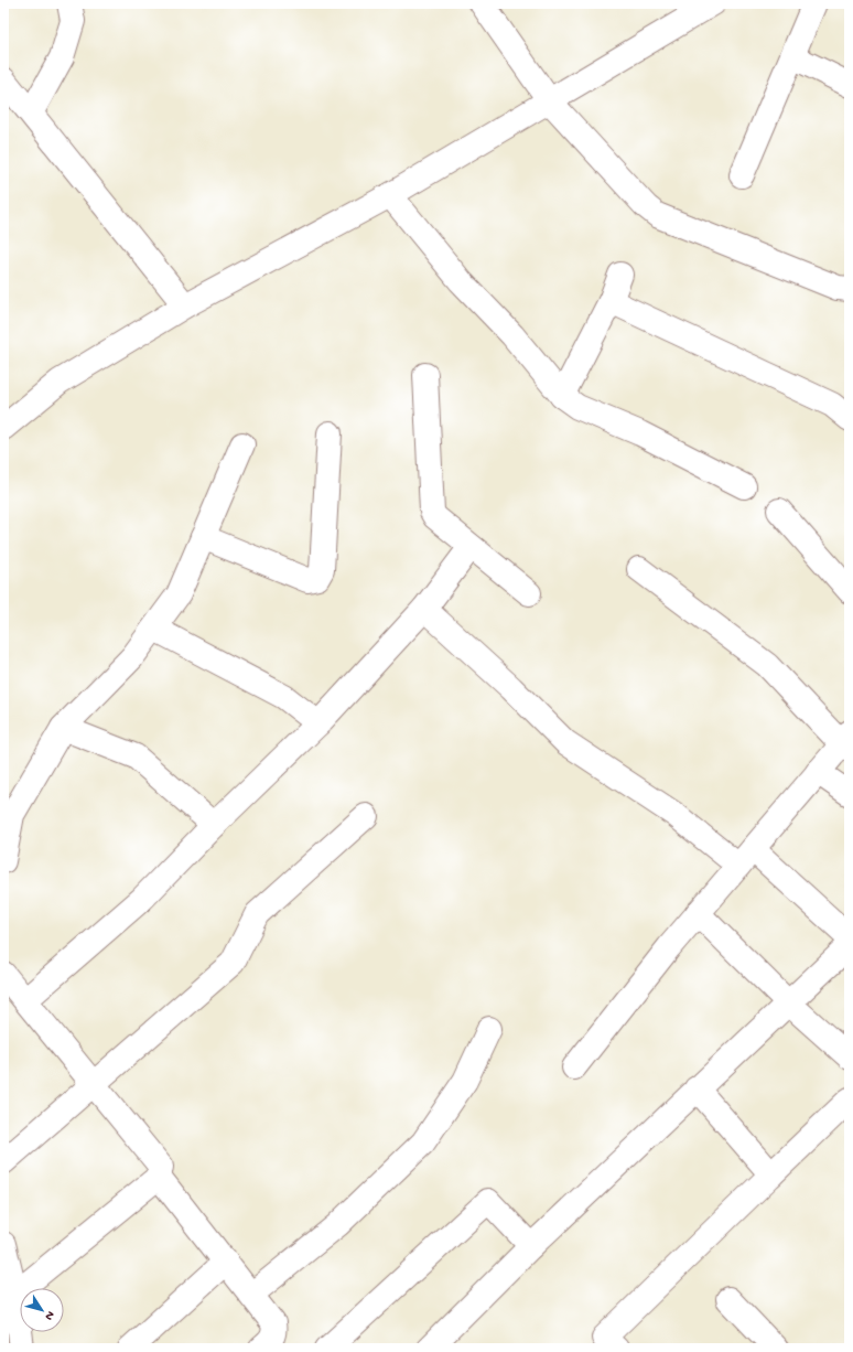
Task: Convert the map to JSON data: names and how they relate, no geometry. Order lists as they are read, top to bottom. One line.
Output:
{"north":"bottom right"}
